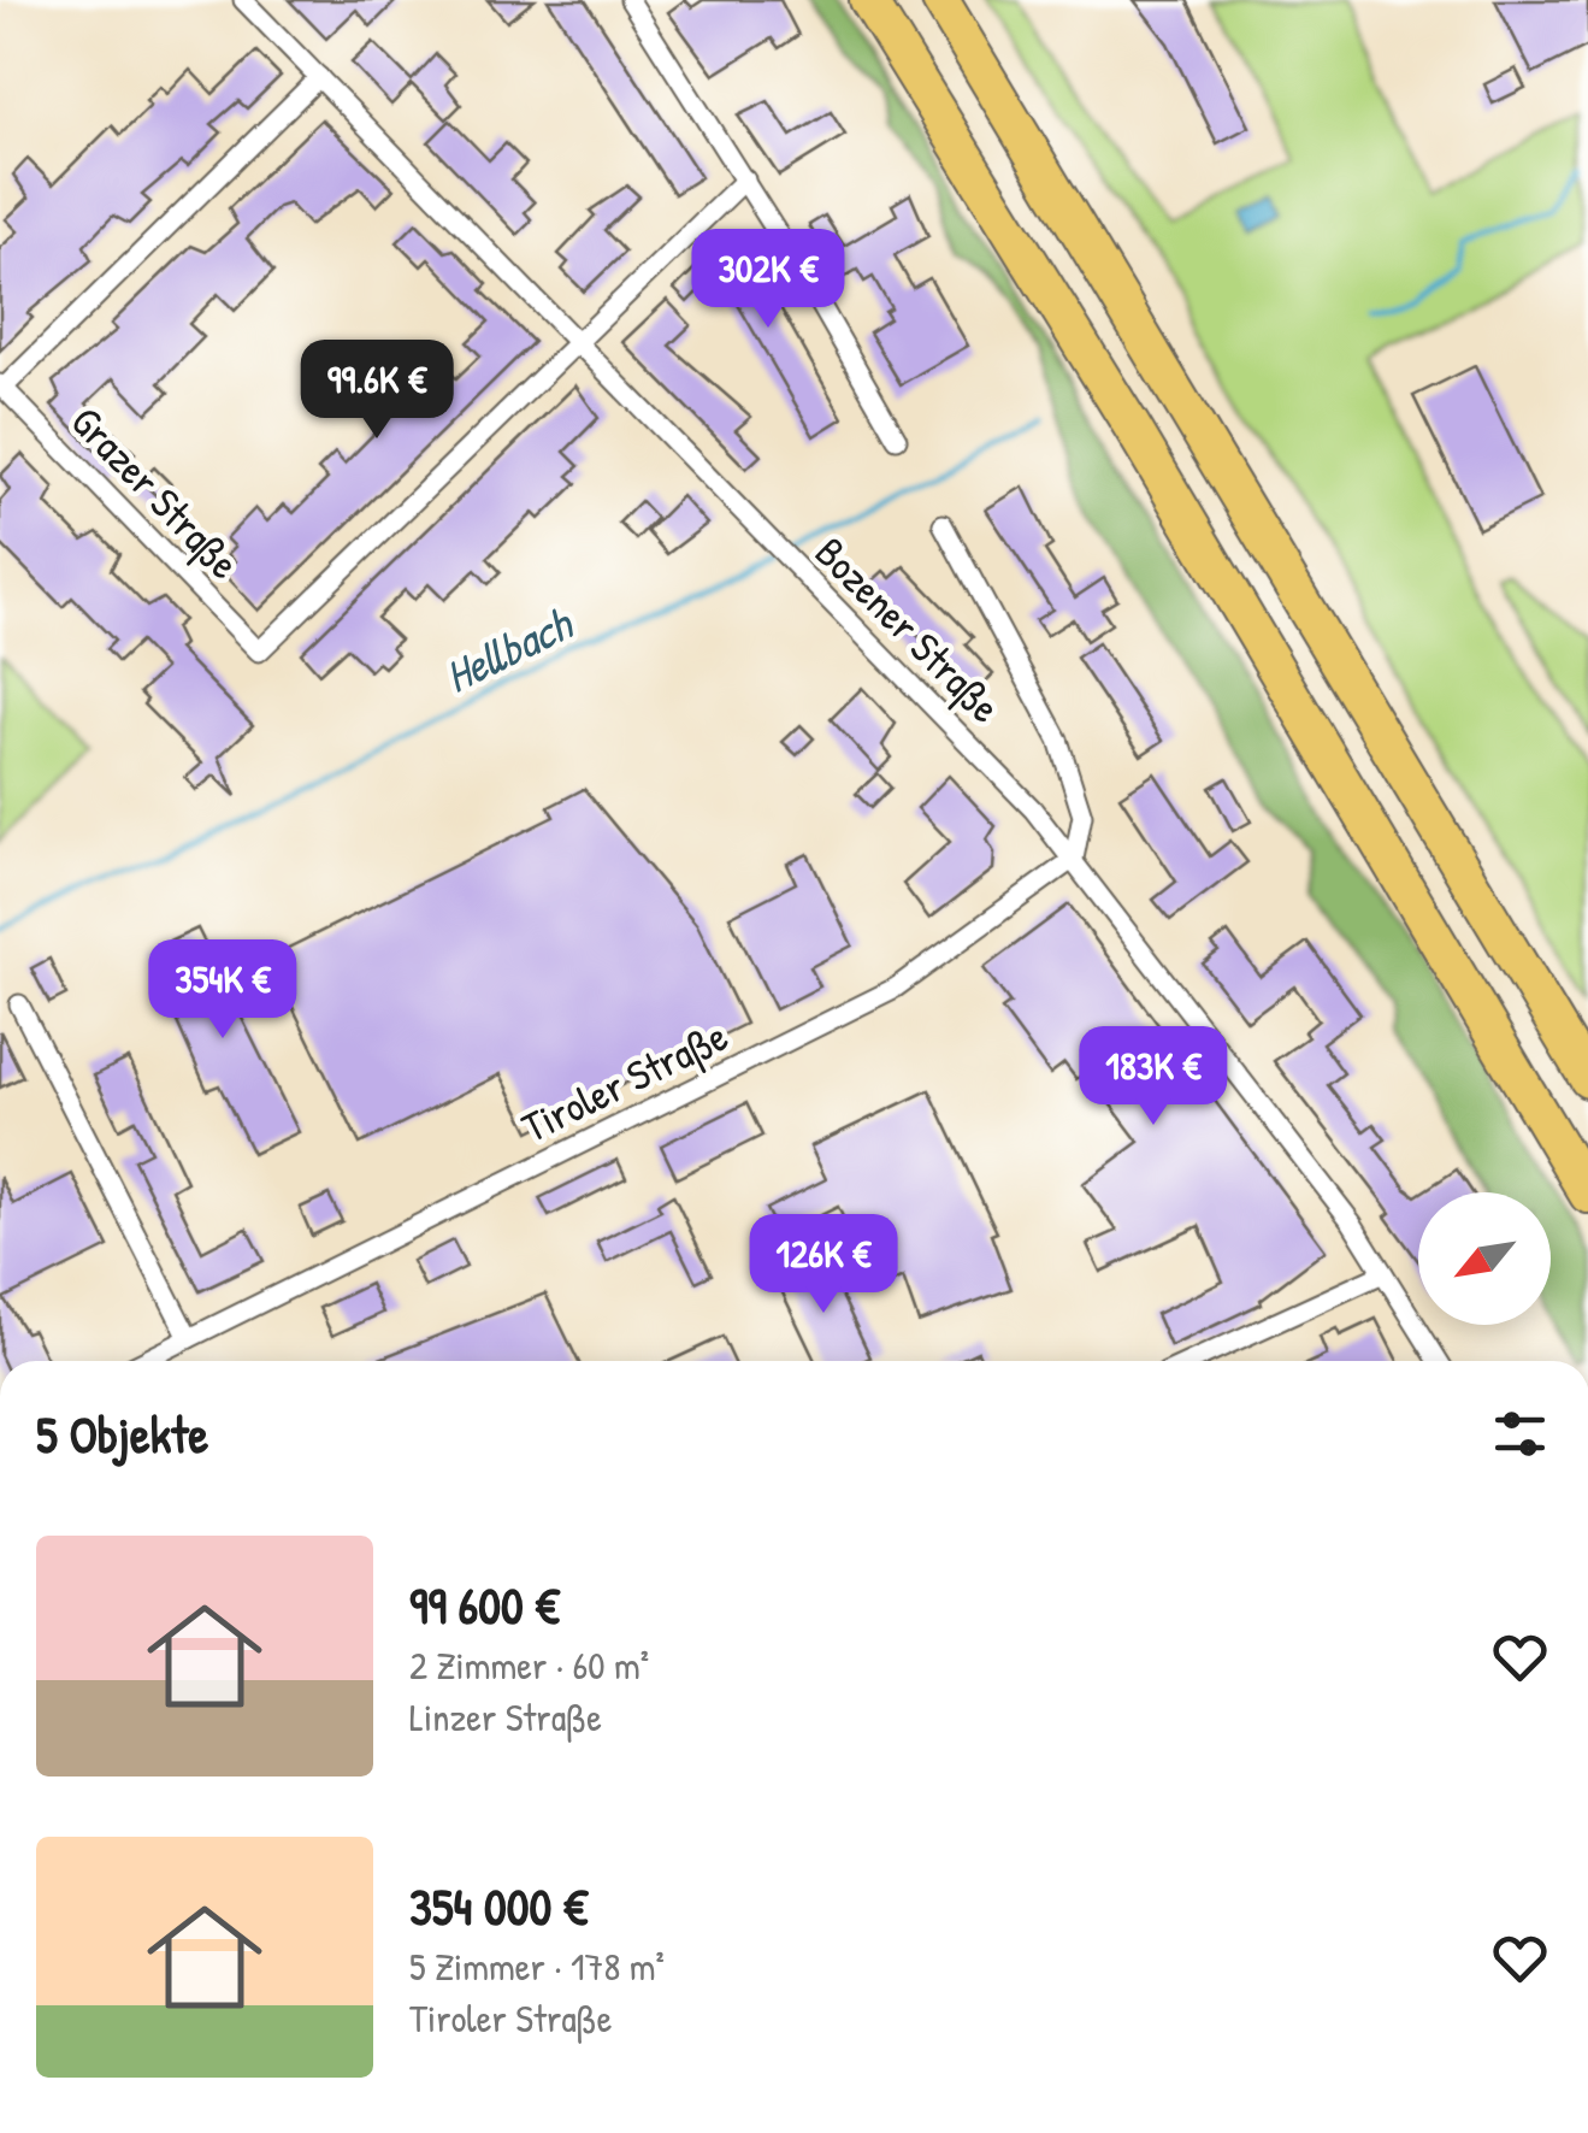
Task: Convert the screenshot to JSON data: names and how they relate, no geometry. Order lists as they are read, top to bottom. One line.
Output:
{"streets":{"street":["Grazer Straße","Bozener Straße","Tiroler Straße"]},"crossings":[["Grazer Straße","Bozener Straße"],["Bozener Straße","Tiroler Straße"]],"water":["Hellbach"],"north":"bottom left","page":{"price":["302K €","99.6K €","354K €","183K €","126K €"],"heading":"5 Objekte","list":[{"name":"99 600 €","note":"2 Zimmer · 60 m² · Linzer Straße"},{"name":"354 000 €","note":"5 Zimmer · 178 m² · Tiroler Straße"}]}}
